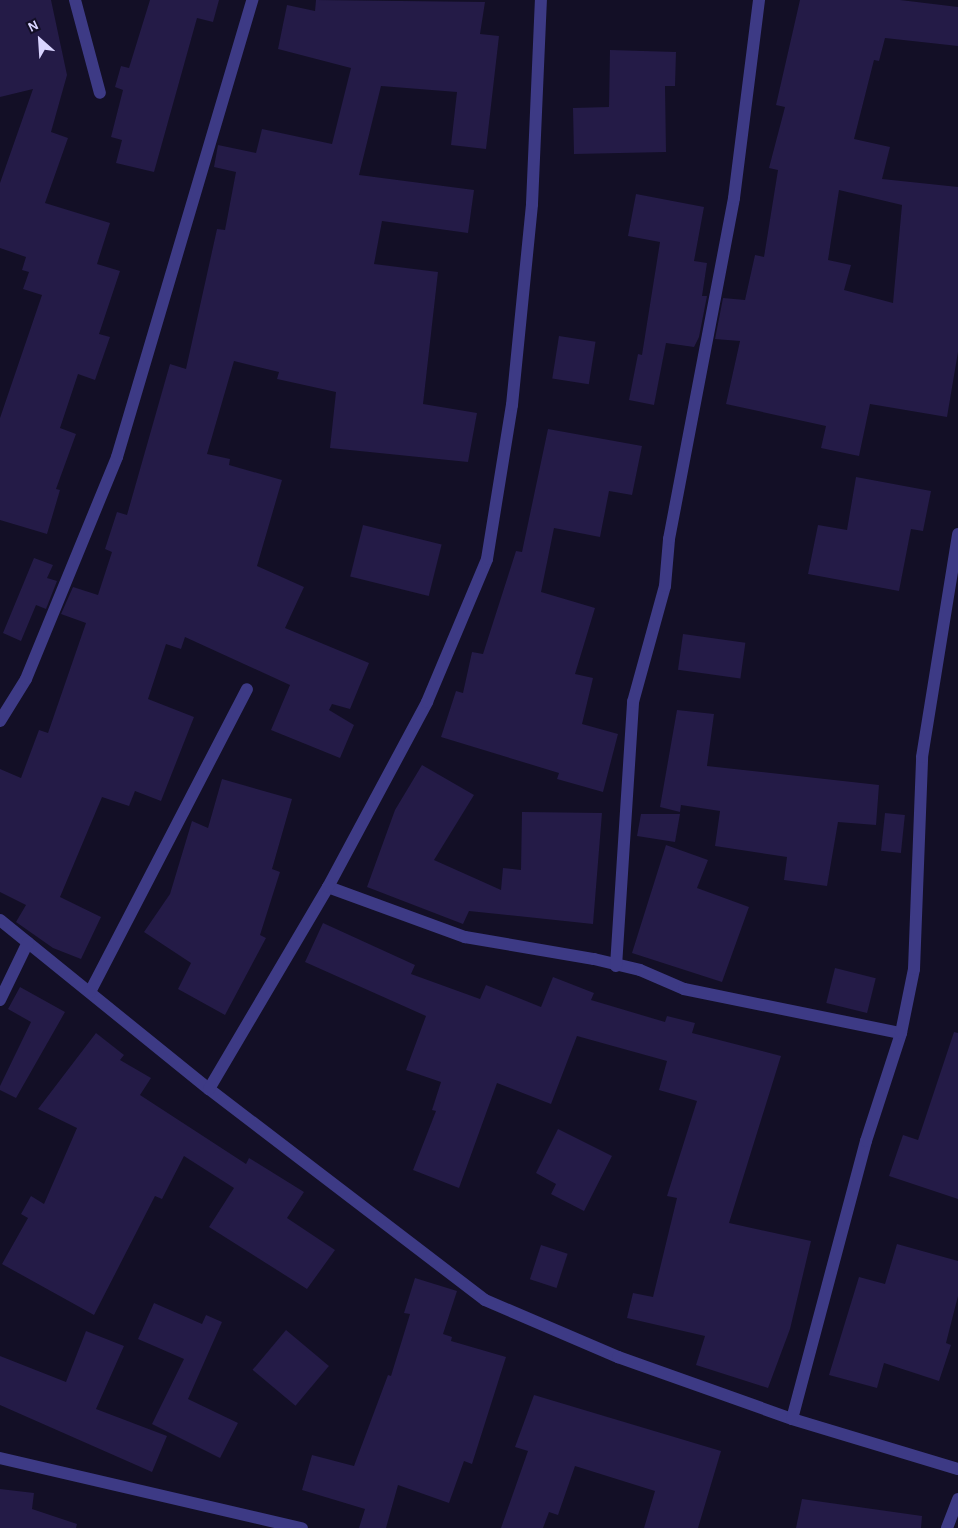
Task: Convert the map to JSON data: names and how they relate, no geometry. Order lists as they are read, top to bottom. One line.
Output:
{"north":"top left"}
